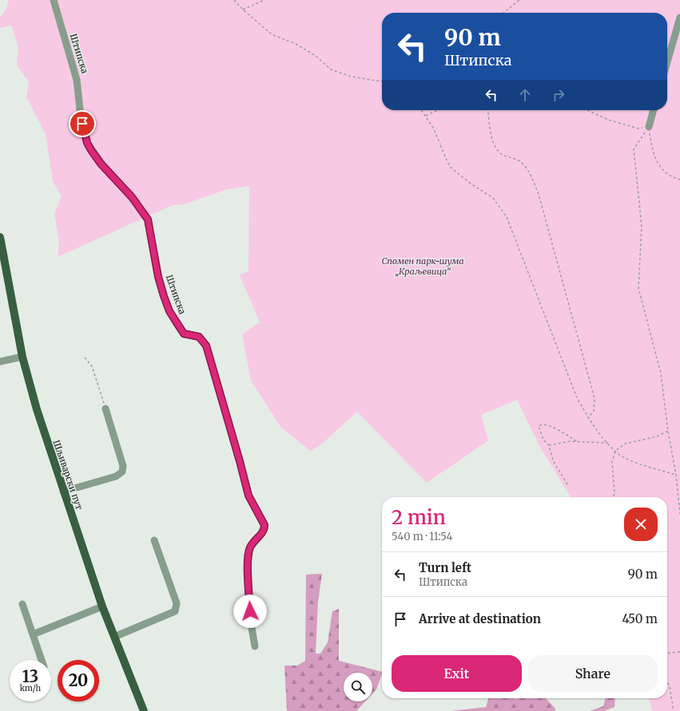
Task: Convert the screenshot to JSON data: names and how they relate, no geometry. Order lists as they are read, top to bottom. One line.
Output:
{"streets":{"main road":["Шљиварски пут"],"street":["Штипска"]},"parks":["Спомен парк-шума „Краљевица”"],"page":{"turn":["90 m","Штипска"],"heading":["2 min","540 m · 11:54"],"list":[{"name":"Turn left","note":"Штипска","value":"90 m"},{"name":"Arrive at destination","value":"450 m"}],"buttons":["Exit","Share"],"speed":"13 km/h","limit":"20"}}
